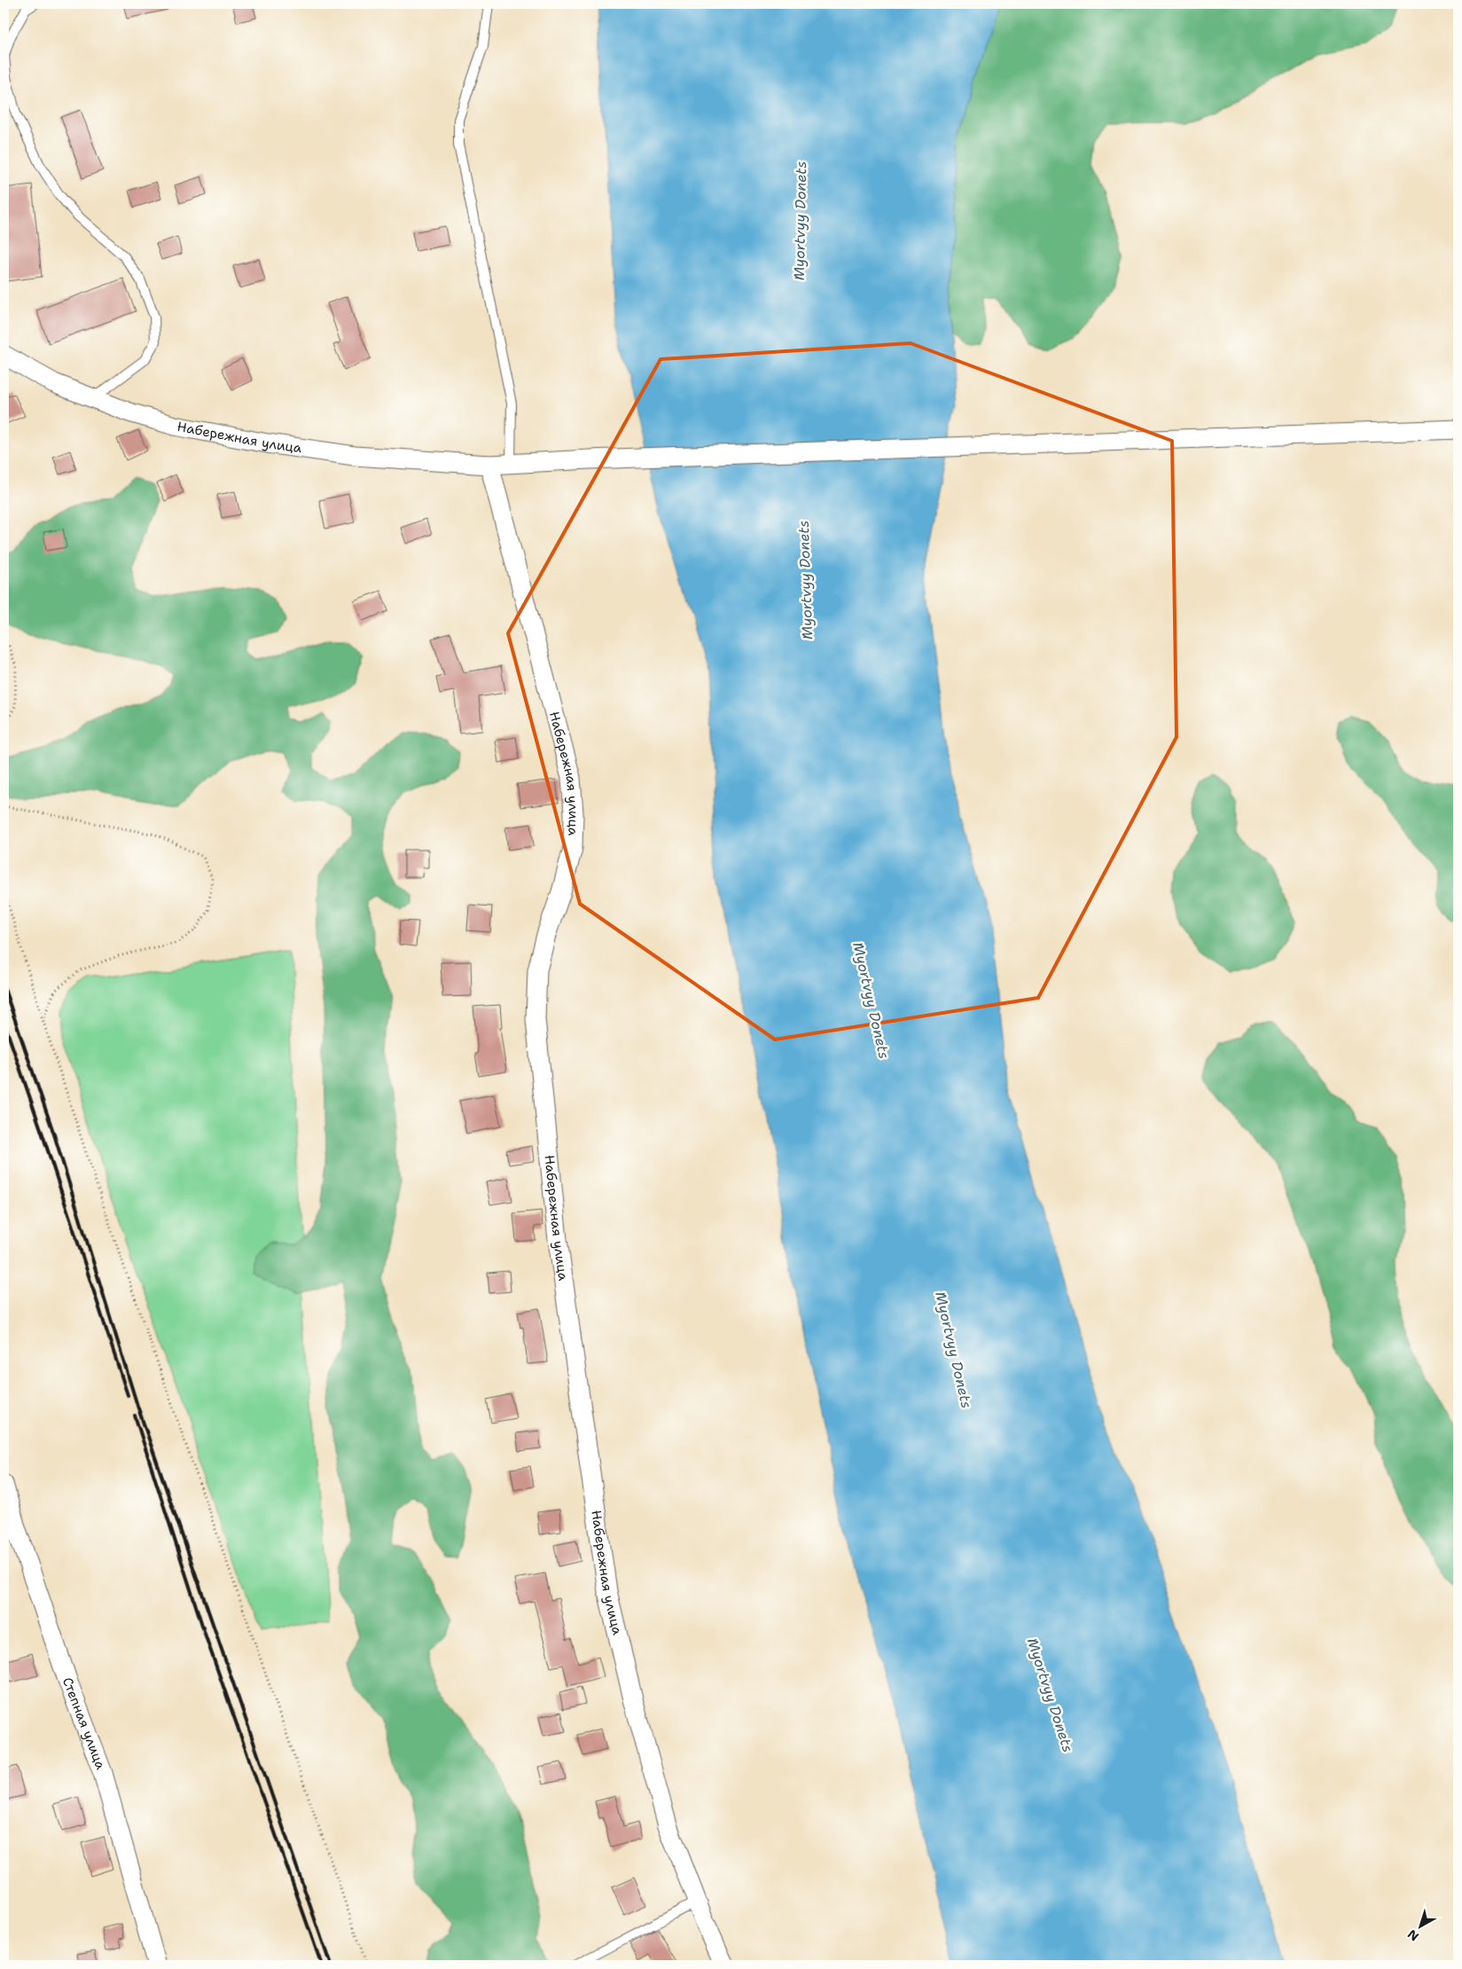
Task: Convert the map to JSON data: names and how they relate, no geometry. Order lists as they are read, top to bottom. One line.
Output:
{"streets":{"street":["Набережная улица","Степная улица"]},"water":["Myortvyy Donets"],"north":"bottom left"}
